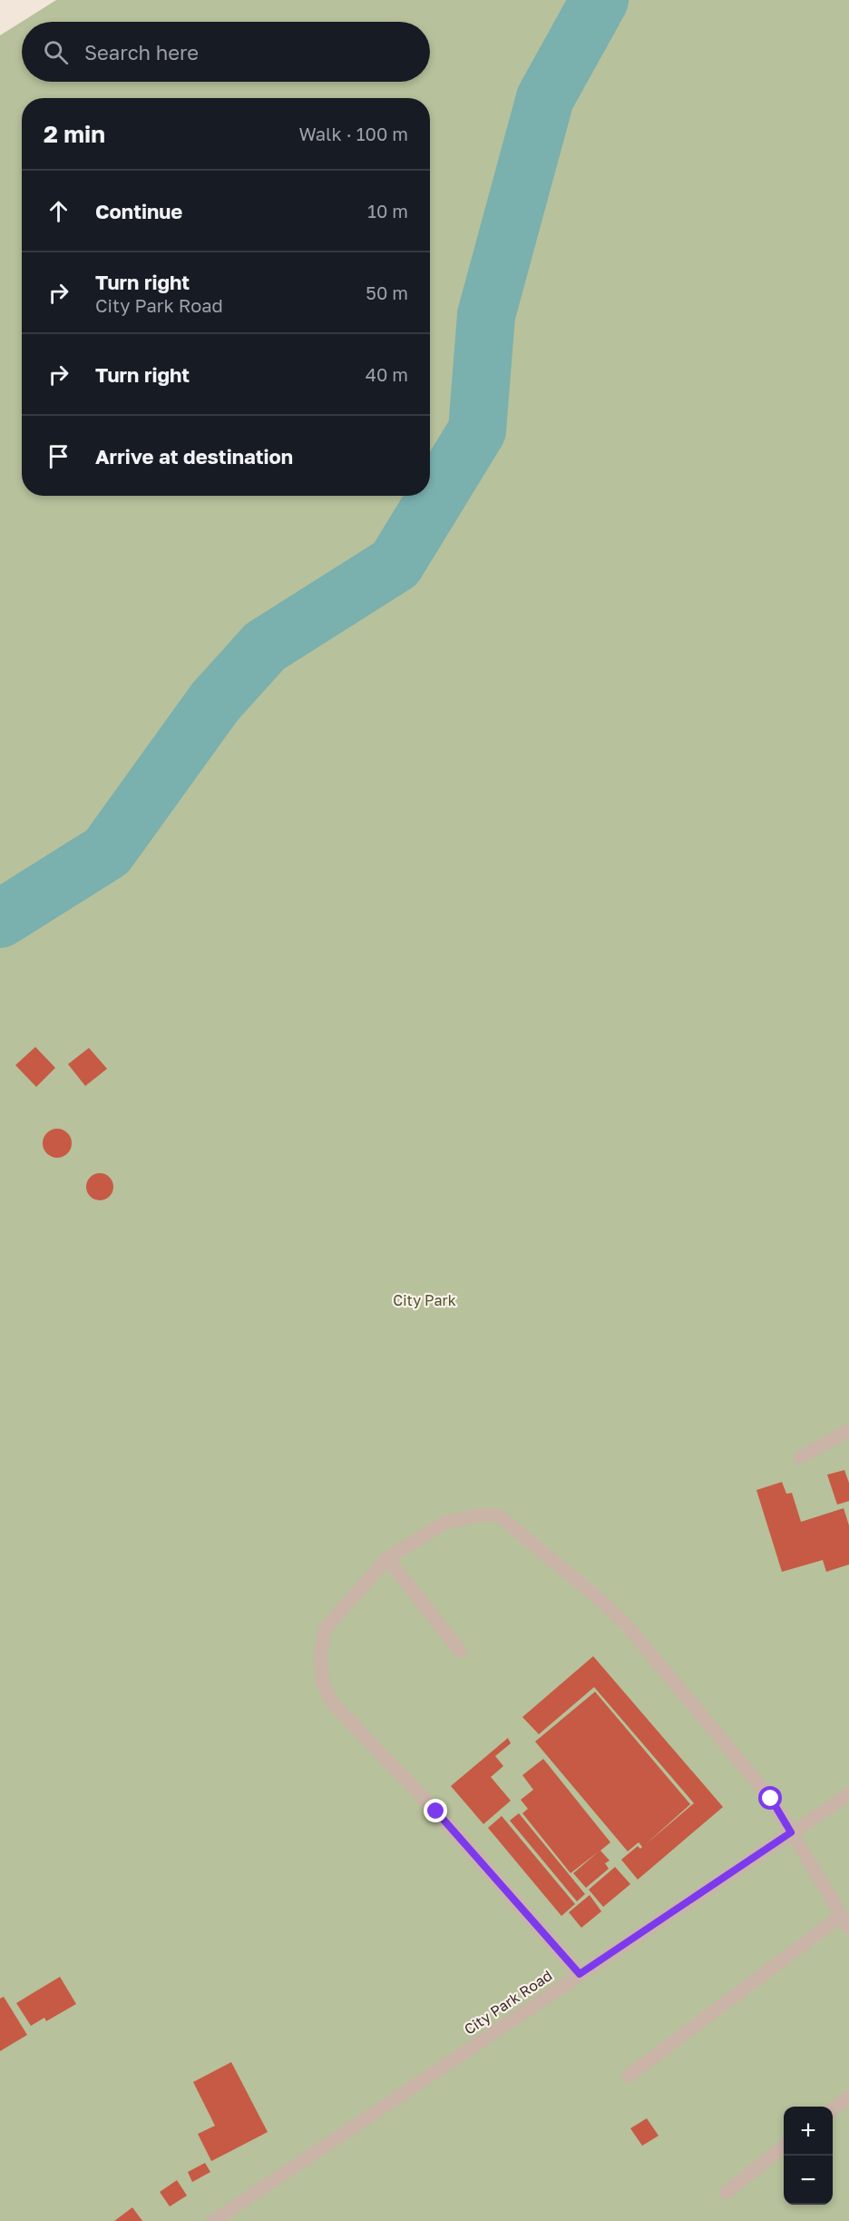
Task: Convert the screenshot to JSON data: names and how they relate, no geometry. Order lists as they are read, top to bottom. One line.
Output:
{"streets":{"lane":["City Park Road"]},"parks":["City Park"],"page":{"search":"Search here","heading":["2 min","Walk · 100 m"],"list":[["Continue","10 m"],["Turn right","City Park Road","50 m"],["Turn right","40 m"],"Arrive at destination"],"map_buttons":["+","−"]}}
